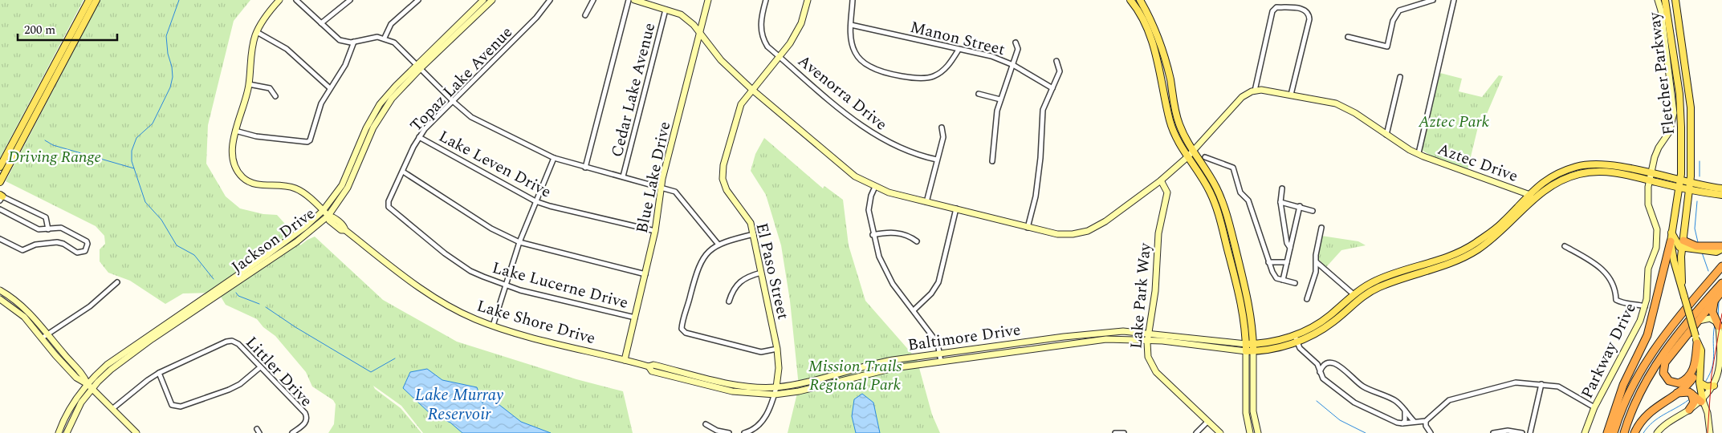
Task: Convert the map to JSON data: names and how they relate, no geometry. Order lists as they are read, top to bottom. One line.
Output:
{"streets":{"main road":["Fletcher Parkway","Aztec Drive","Blue Lake Drive","Jackson Drive","El Paso Street","Lake Park Way","Lake Shore Drive","Baltimore Drive","Parkway Drive"],"street":["Manon Street","Topaz Lake Avenue","Cedar Lake Avenue","Avenorra Drive","Lake Leven Drive","Lake Lucerne Drive","Littler Drive"]},"crossings":[["Fletcher Parkway","Baltimore Drive"],["Topaz Lake Avenue","Lake Leven Drive"],["Topaz Lake Avenue","Lake Lucerne Drive"],["Avenorra Drive","El Paso Street"],["Aztec Drive","Baltimore Drive"],["Lake Leven Drive","Blue Lake Drive"],["Blue Lake Drive","Lake Lucerne Drive"],["Blue Lake Drive","Lake Shore Drive"],["Jackson Drive","Lake Shore Drive"],["El Paso Street","Baltimore Drive"],["Lake Park Way","Baltimore Drive"],["Lake Shore Drive","Baltimore Drive"],["Baltimore Drive","Parkway Drive"]],"water":["Lake Murray Reservoir"],"parks":["Aztec Park","Driving Range","Mission Trails Regional Park"],"scale_bar":"200 m"}
